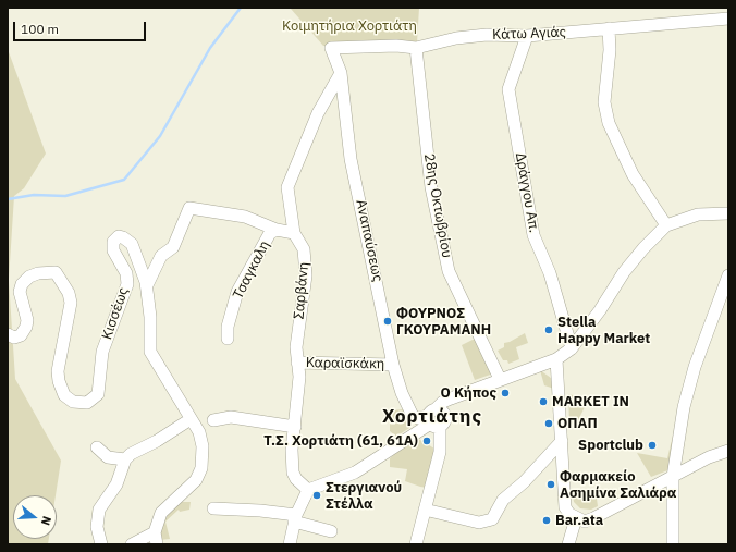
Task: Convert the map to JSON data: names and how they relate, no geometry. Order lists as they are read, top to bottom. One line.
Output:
{"streets":{"street":["Κάτω Αγιάς","Δράγγου Απ.","28ης Οκτωβρίου","Αναπαύσεως","Τσαγκαλη","Σαρβάνη","Κισσέως","Καραϊσκάκη"]},"crossings":[["Κάτω Αγιάς","Δράγγου Απ."],["Κάτω Αγιάς","28ης Οκτωβρίου"],["Κάτω Αγιάς","Αναπαύσεως"],["Αναπαύσεως","Σαρβάνη"],["Αναπαύσεως","Καραϊσκάκη"],["Σαρβάνη","Καραϊσκάκη"]],"districts":["Χορτιάτης"],"parks":["Κοιμητήρια Χορτιάτη"],"places":["ΦΟΥΡΝΟΣ ΓΚΟΥΡΑΜΑΝΗ","Stella Happy Market","Ο Κήπος","MARKET IN","ΟΠΑΠ","Τ.Σ. Χορτιάτη (61, 61Α)","Sportclub","Φαρμακείο Ασημίνα Σαλιάρα","Στεργιανού Στέλλα","Bar.ata"],"scale_bar":"100 m","north":"right"}
